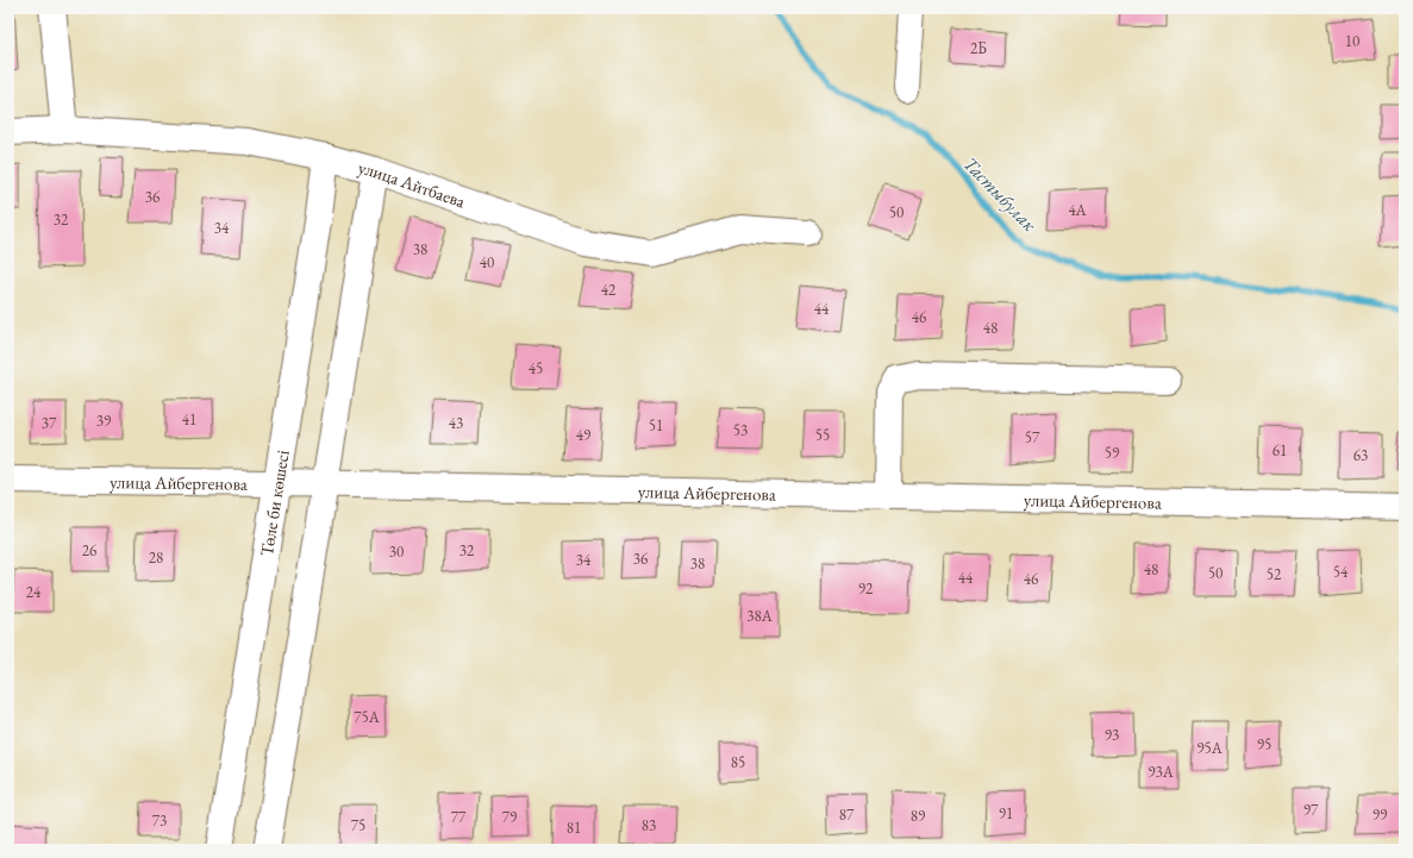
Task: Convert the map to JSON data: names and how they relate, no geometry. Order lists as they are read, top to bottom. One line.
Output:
{"streets":{"street":["улица Айтбаева","улица Айбергенова","Төле би көшесі"]},"crossings":[["улица Айтбаева","Төле би көшесі"],["улица Айбергенова","Төле би көшесі"]],"water":["Тастыбулак"],"house_numbers":["10","2Б","36","4А","50","32","34","38","40","42","44","46","48","45","41","39","37","43","51","53","49","55","57","61","59","63","26","32","30","28","36","34","38","48","54","50","52","44","46","92","24","38А","75А","93","95","95А","85","93А","97","91","87","99","89","77","79","73","75","83","81"]}
